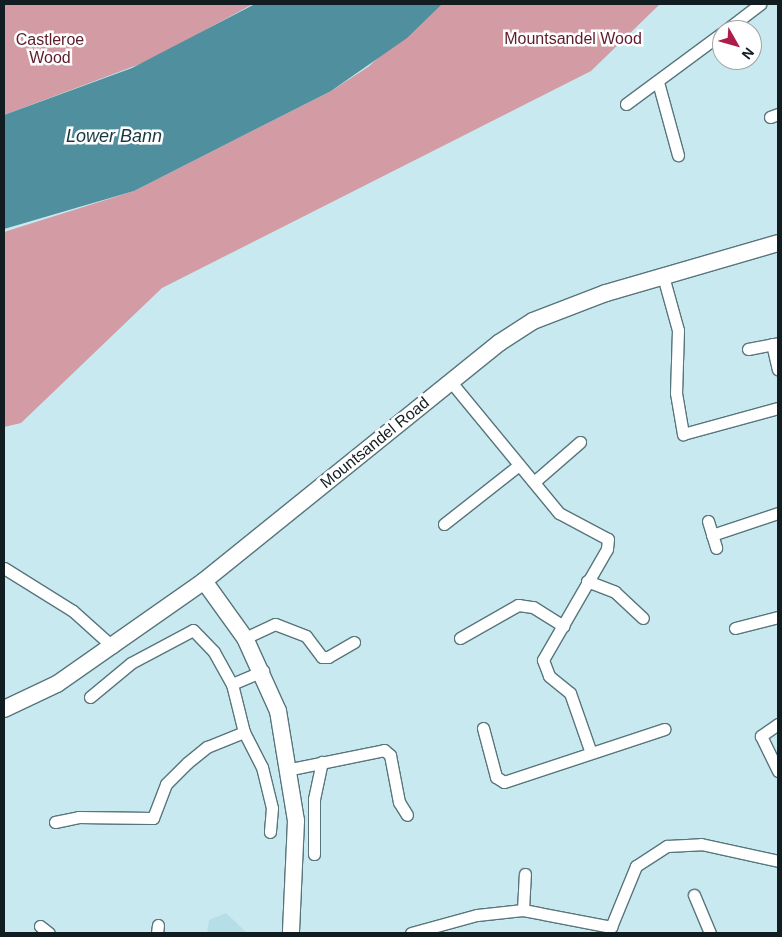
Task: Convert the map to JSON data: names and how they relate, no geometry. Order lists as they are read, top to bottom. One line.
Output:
{"streets":{"street":["Mountsandel Road"]},"water":["Lower Bann"],"parks":["Mountsandel Wood","Castleroe Wood"],"north":"bottom right"}
